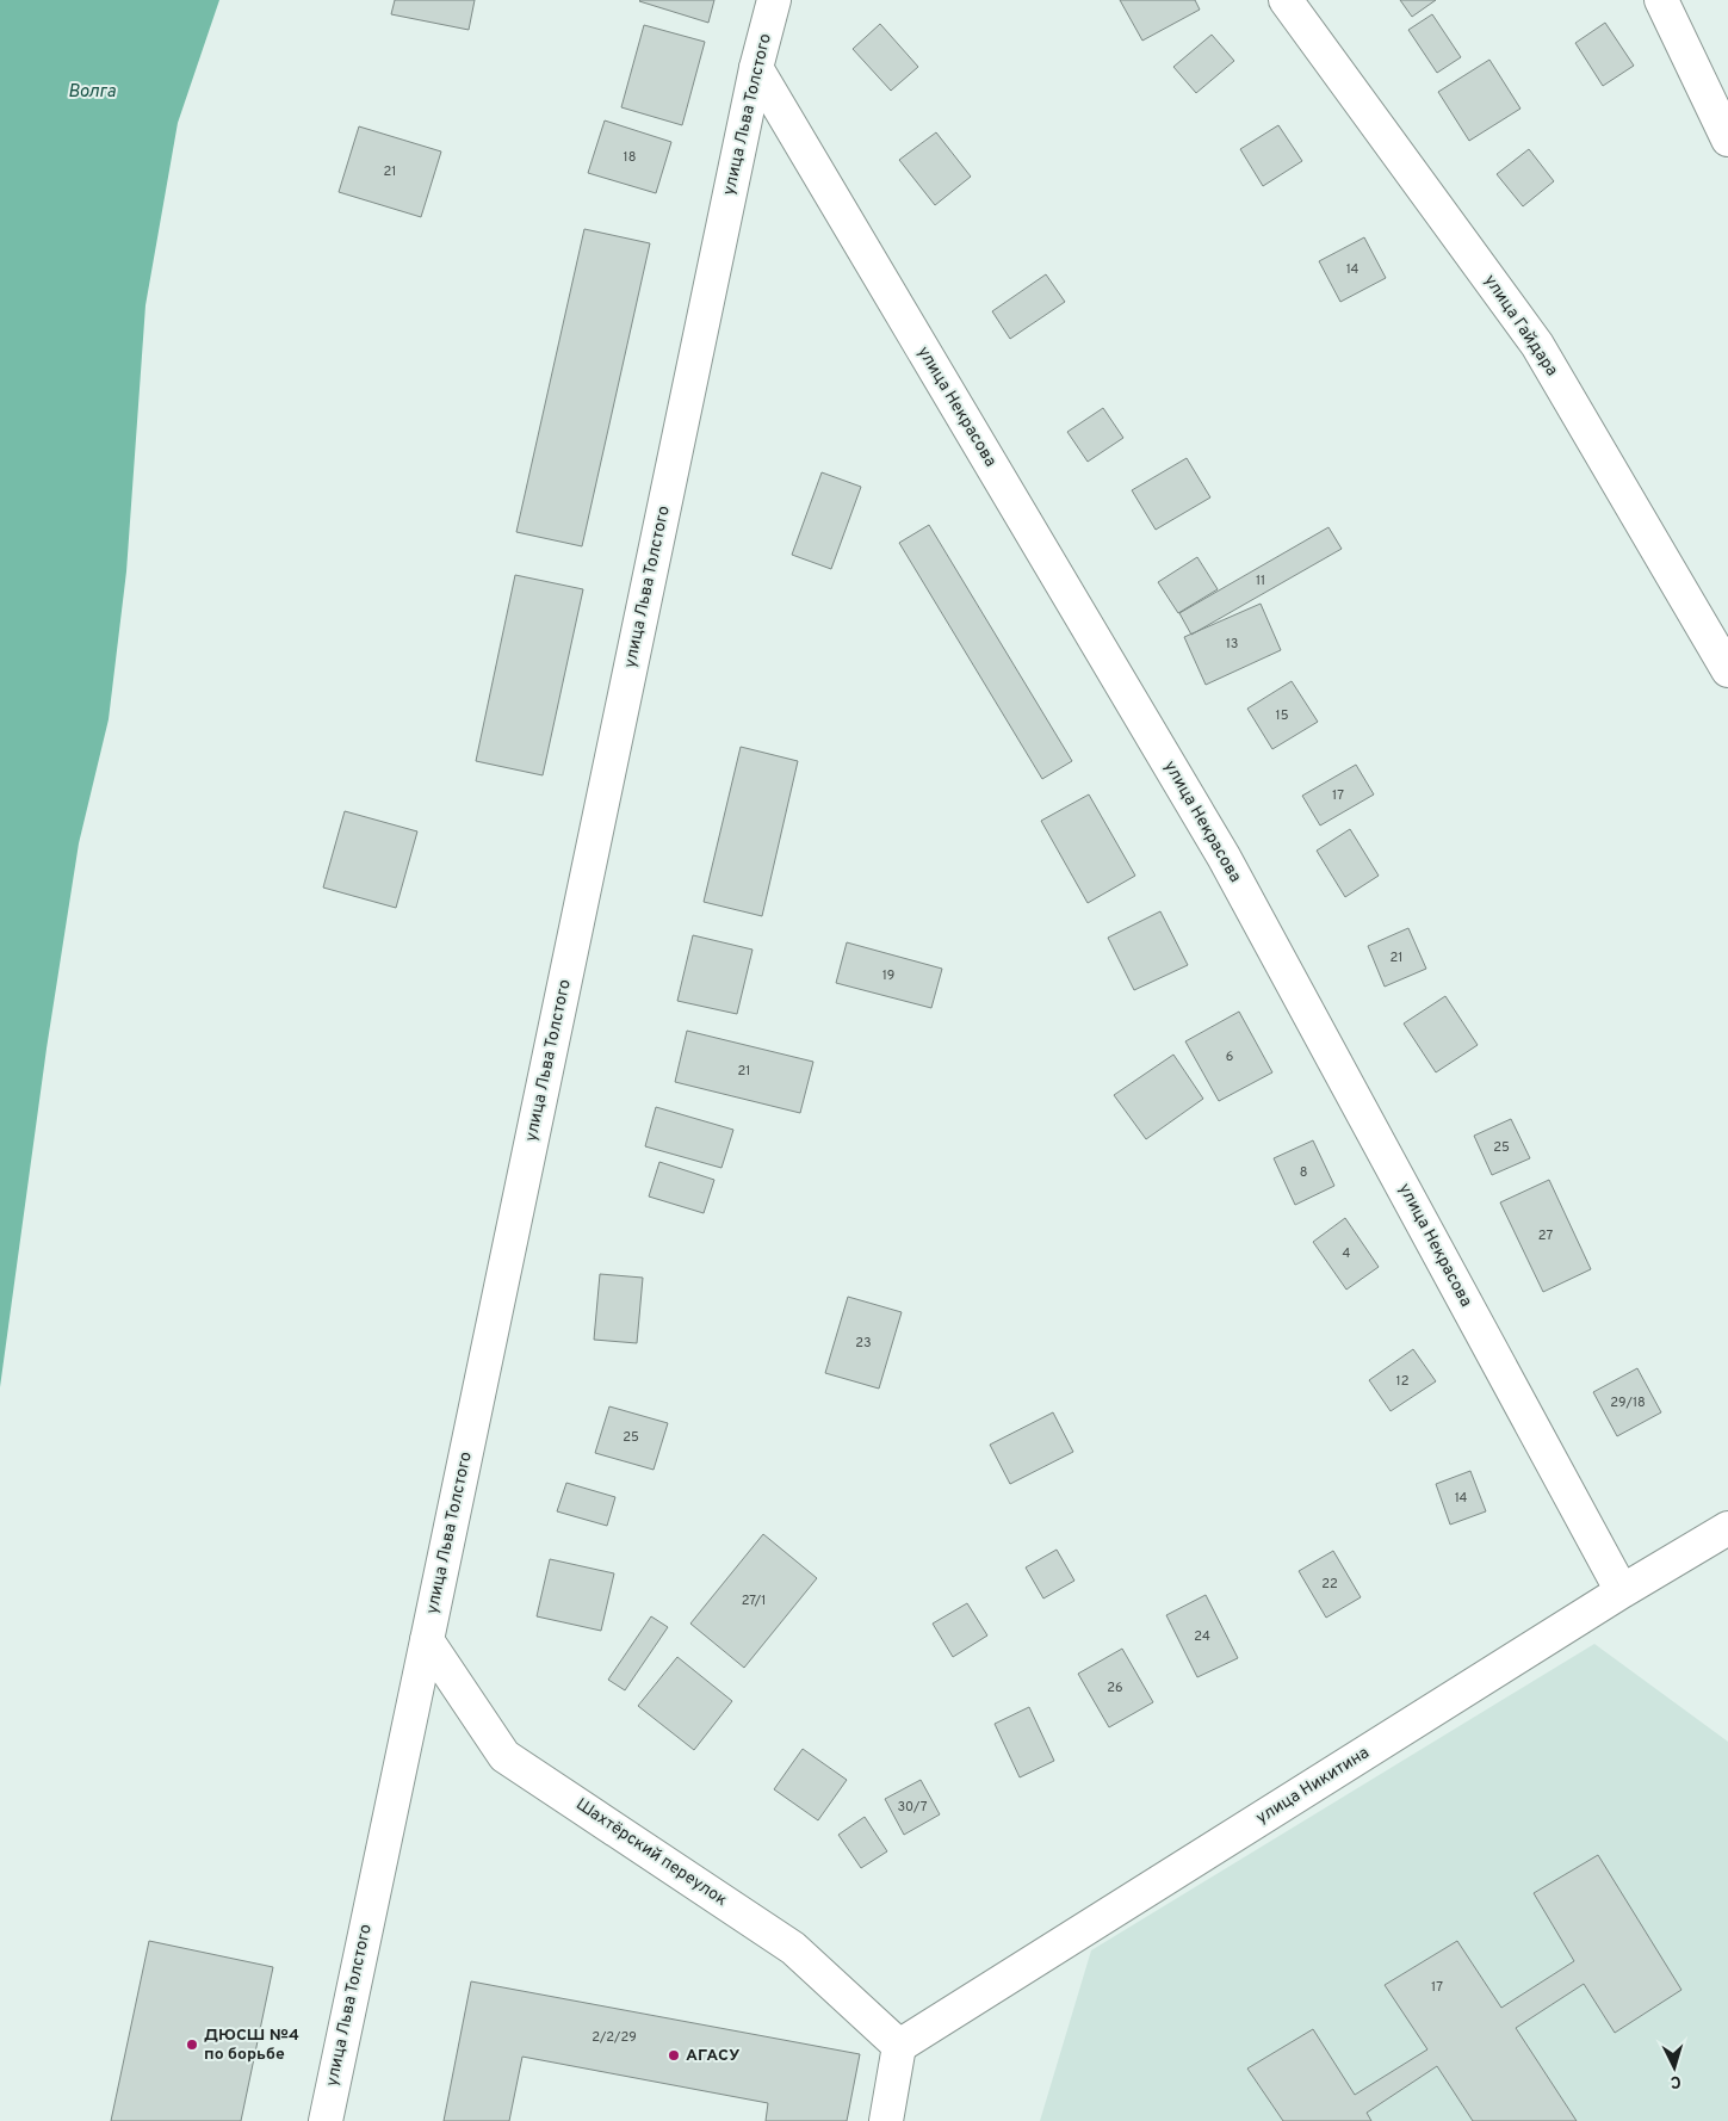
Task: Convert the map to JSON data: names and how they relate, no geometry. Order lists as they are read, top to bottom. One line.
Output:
{"streets":{"street":["улица Льва Толстого","улица Гайдара","улица Некрасова","улица Никитина","Шахтёрский переулок"]},"crossings":[["улица Льва Толстого","улица Некрасова"],["улица Льва Толстого","Шахтёрский переулок"],["улица Некрасова","улица Никитина"],["улица Никитина","Шахтёрский переулок"]],"water":["Волга"],"places":["ДЮСШ №4 по борьбе","АГАСУ"],"house_numbers":["18","21","14","11","13","15","17","21","19","6","21","25","8","27","4","23","12","29/18","25","14","22","27/1","24","26","30/7","17","2/2/29"],"north":"bottom"}
